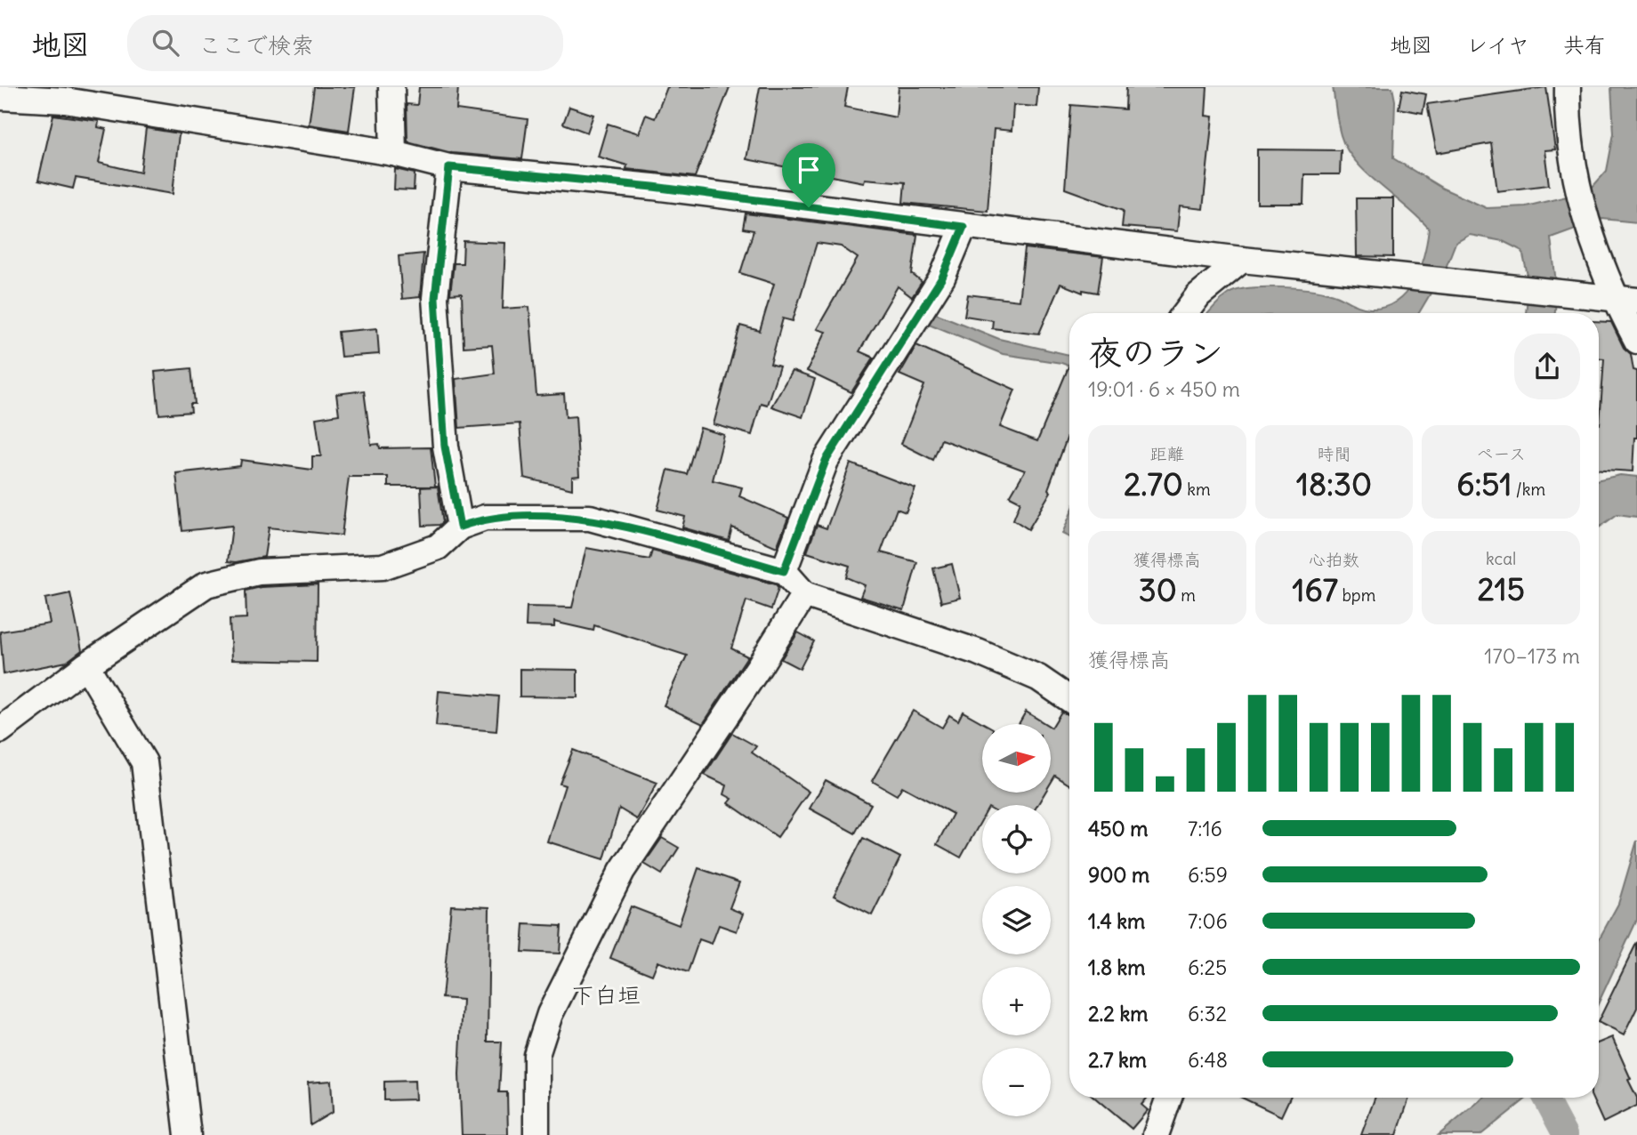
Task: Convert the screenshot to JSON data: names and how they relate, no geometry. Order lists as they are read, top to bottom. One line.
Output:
{"districts":["下白垣"],"north":"right","page":{"header":"地図","search":"ここで検索","nav":["地図","レイヤ","共有"],"heading":["夜のラン","19:01 · 6 × 450 m"],"stats":[["距離","2.70 km"],["時間","18:30"],["ペース","6:51 /km"],["獲得標高","30 m"],["心拍数","167 bpm"],["kcal","215"]],"chart":["獲得標高","170–173 m"],"map_buttons":["+","−"],"list":[{"name":"450 m","note":"7:16"},{"name":"900 m","note":"6:59"},{"name":"1.4 km","note":"7:06"},{"name":"1.8 km","note":"6:25"},{"name":"2.2 km","note":"6:32"},{"name":"2.7 km","note":"6:48"}]}}
